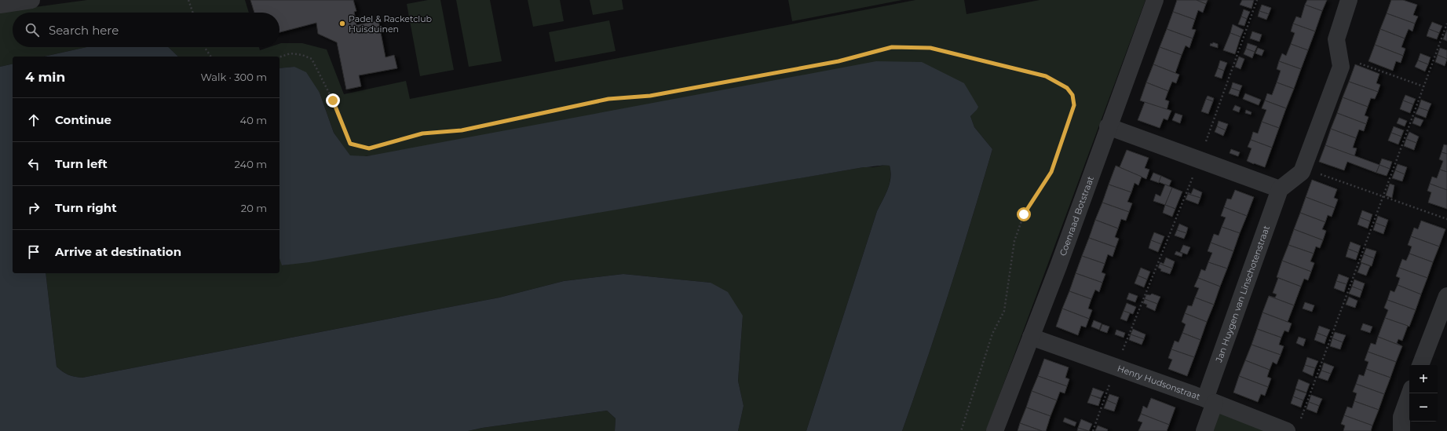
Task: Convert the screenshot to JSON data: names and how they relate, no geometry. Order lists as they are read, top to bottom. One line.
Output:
{"streets":{"street":["Coenraad Botstraat","Jan Huygen van Linschotenstraat","Henry Hudsonstraat"]},"crossings":[["Coenraad Botstraat","Henry Hudsonstraat"],["Jan Huygen van Linschotenstraat","Henry Hudsonstraat"]],"places":["Padel & Racketclub Huisduinen"],"page":{"search":"Search here","heading":["4 min","Walk · 300 m"],"list":[["Continue","40 m"],["Turn left","240 m"],["Turn right","20 m"],"Arrive at destination"],"map_buttons":["+","−"]}}
